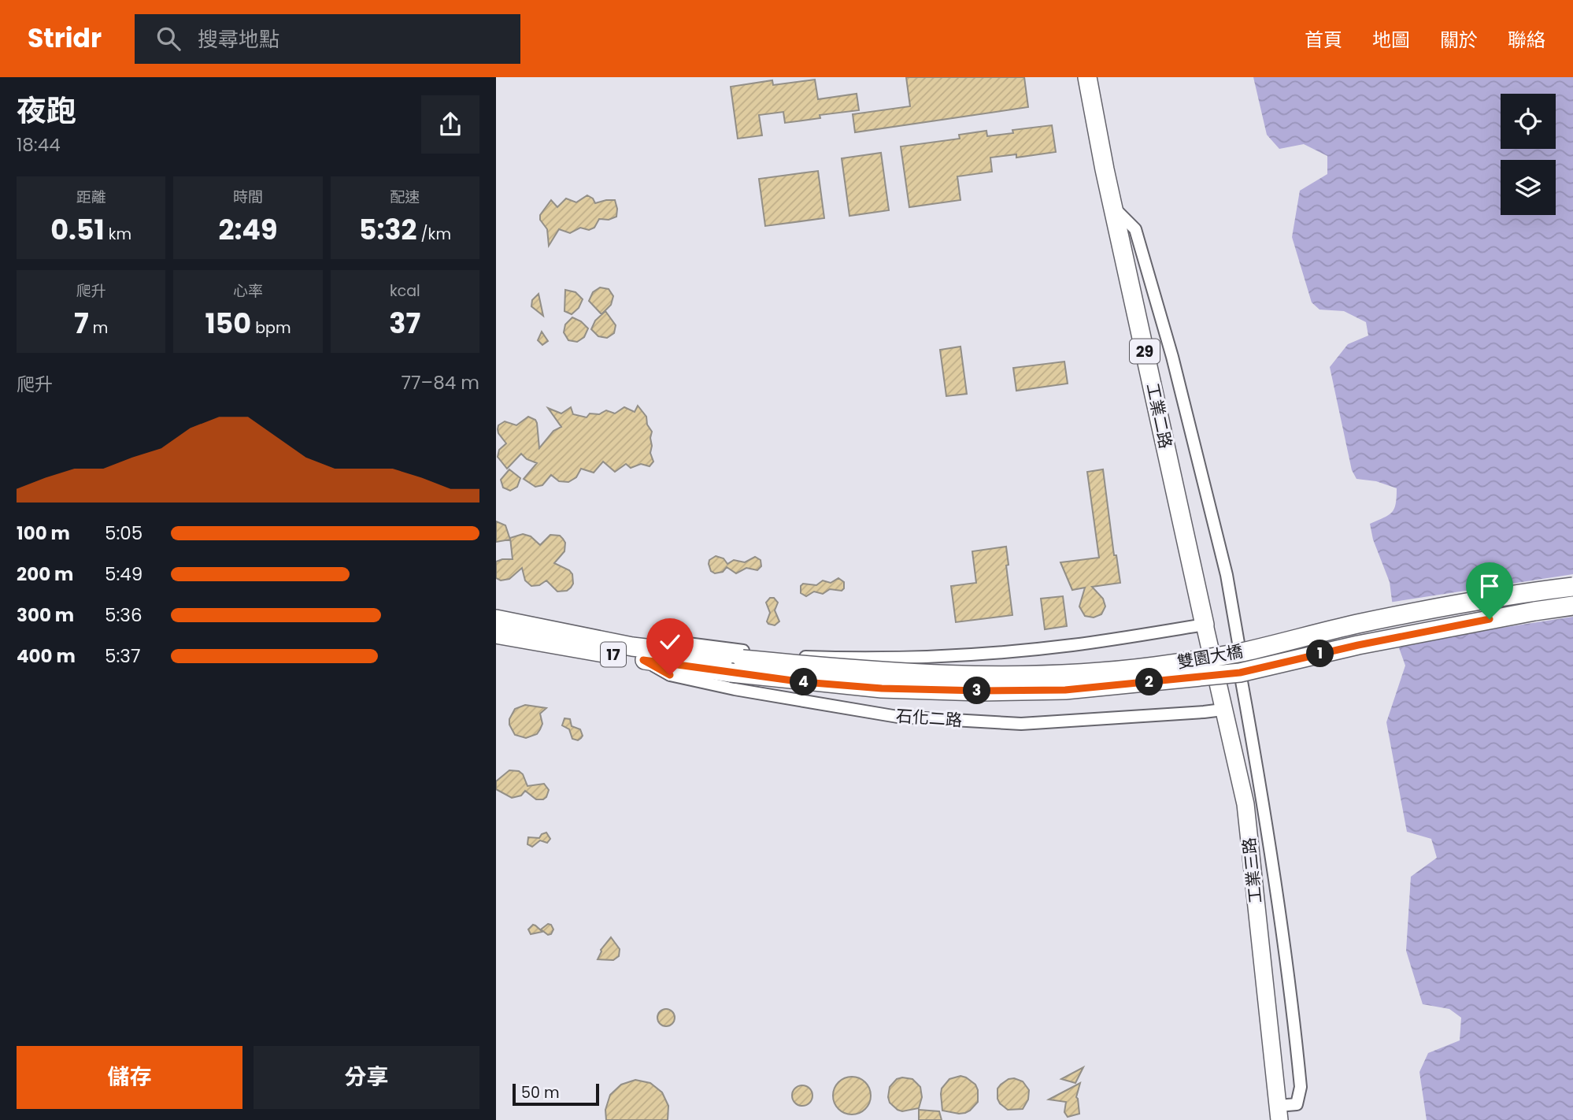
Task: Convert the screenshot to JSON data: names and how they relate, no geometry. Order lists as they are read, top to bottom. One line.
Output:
{"streets":{"main road":["29","工業二路","17","雙園大橋","石化二路"],"street":["工業三路"]},"crossings":[["工業二路","石化二路"],["工業二路","工業三路"],["雙園大橋","石化二路"],["石化二路","工業三路"]],"scale_bar":"50 m","page":{"header":"Stridr","search":"搜尋地點","nav":["首頁","地圖","關於","聯絡"],"heading":["夜跑","18:44"],"stats":[["距離","0.51 km"],["時間","2:49"],["配速","5:32 /km"],["爬升","7 m"],["心率","150 bpm"],["kcal","37"]],"chart":["爬升","77–84 m"],"list":[{"name":"100 m","note":"5:05"},{"name":"200 m","note":"5:49"},{"name":"300 m","note":"5:36"},{"name":"400 m","note":"5:37"}],"pins":["1","2","4","3"],"buttons":["儲存","分享"],"scale":"50 m"}}
